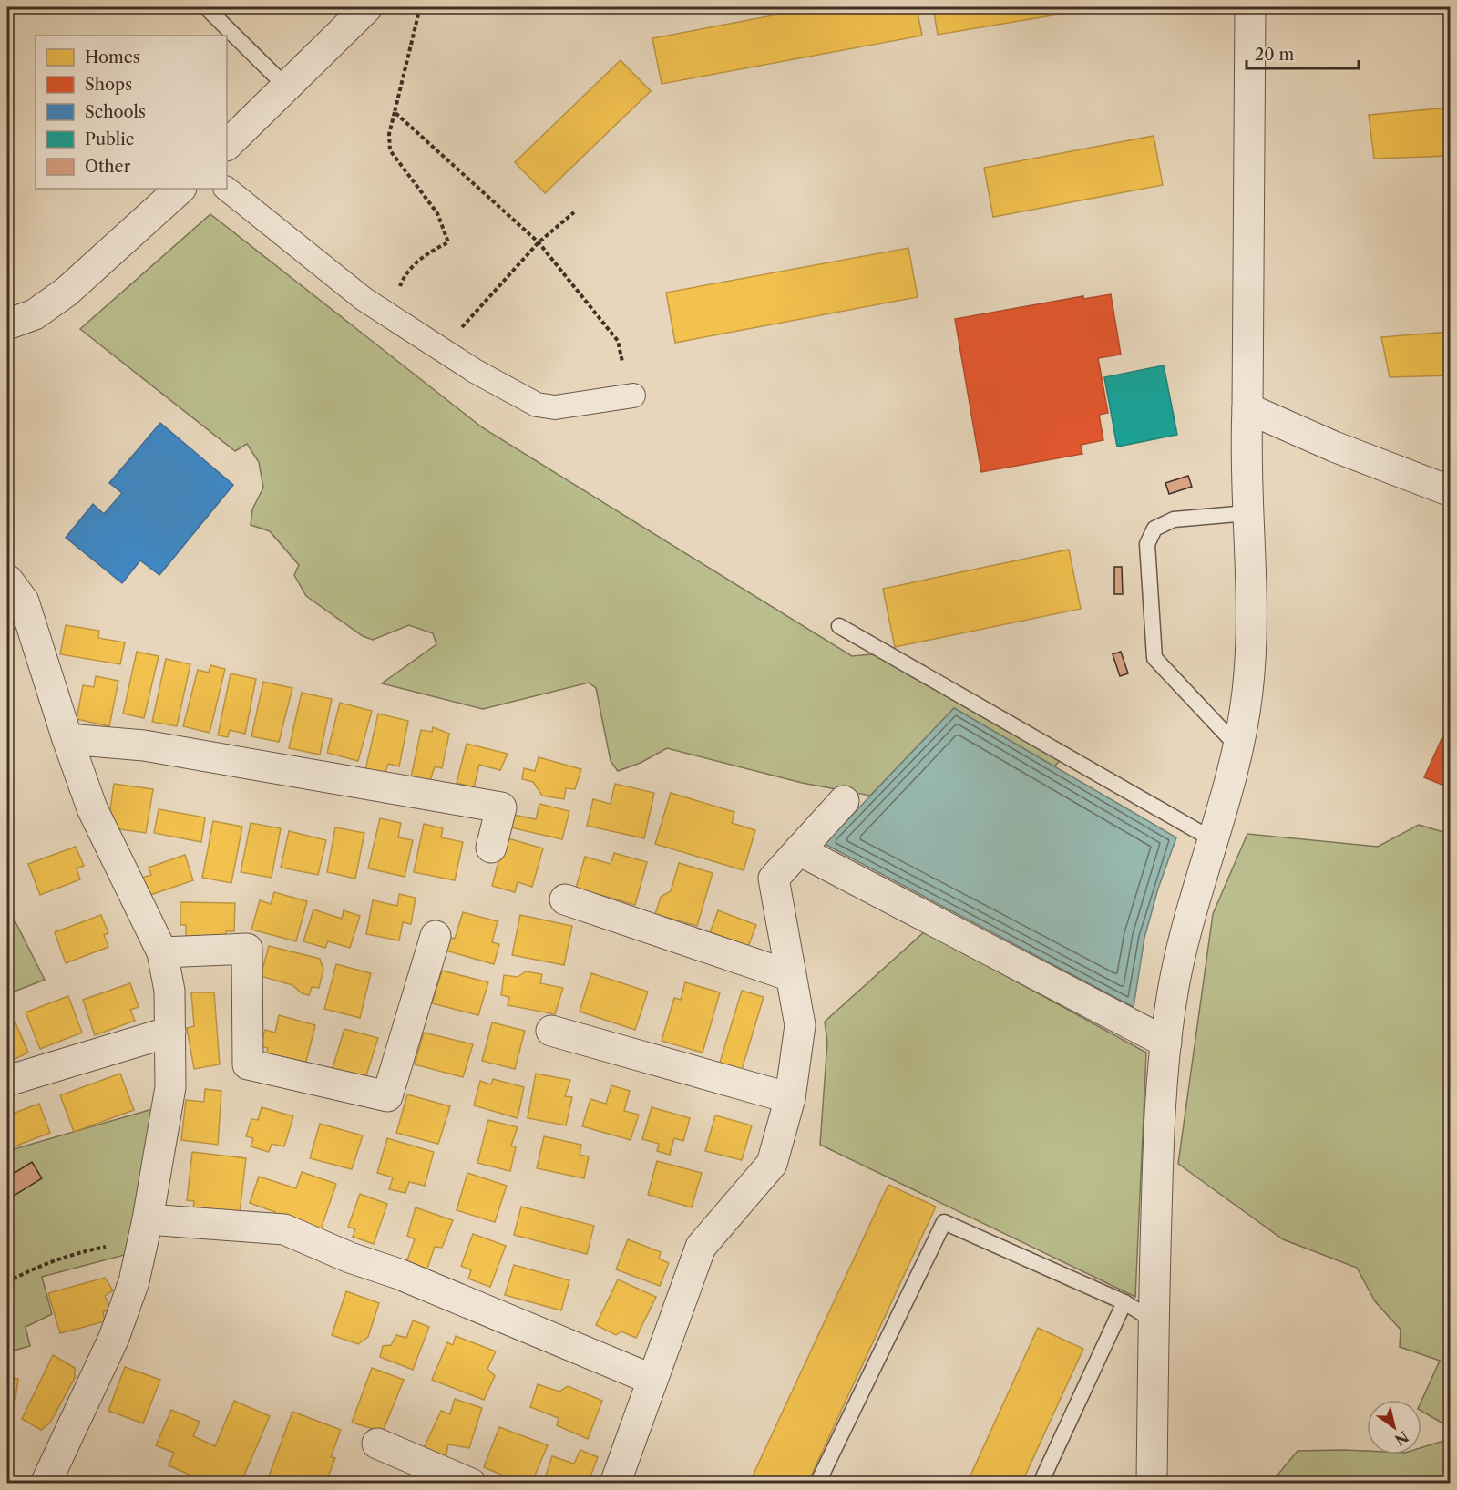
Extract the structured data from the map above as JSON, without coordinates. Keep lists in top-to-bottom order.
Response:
{
  "legend": [
    "Homes",
    "Shops",
    "Schools",
    "Public",
    "Other"
  ],
  "scale_bar": "20 m",
  "north": "bottom right"
}
